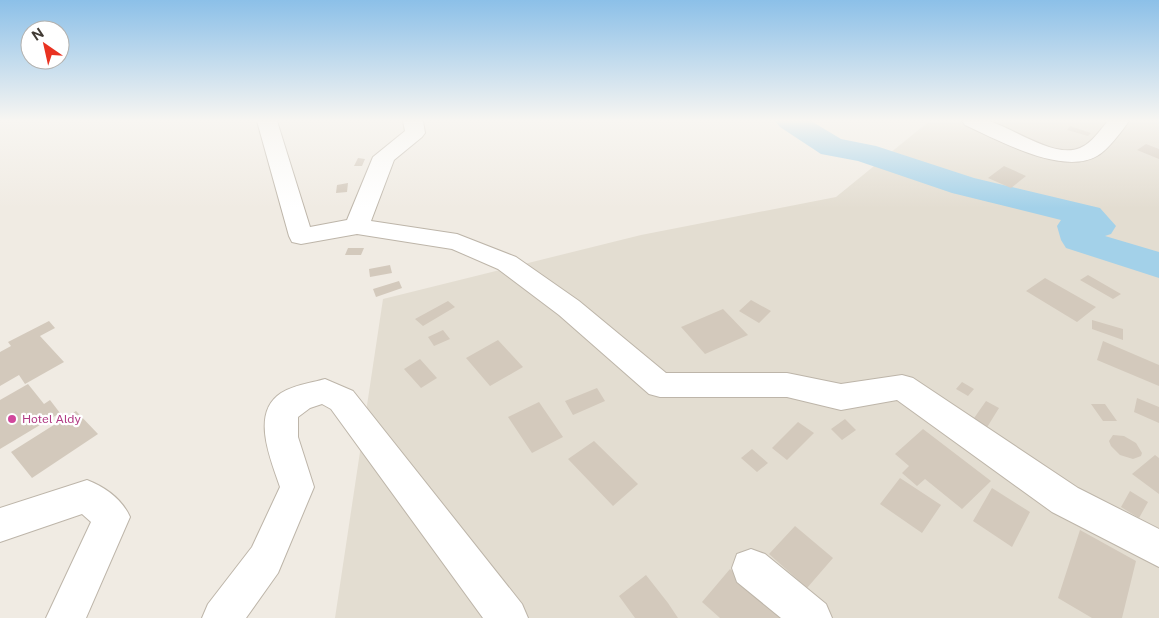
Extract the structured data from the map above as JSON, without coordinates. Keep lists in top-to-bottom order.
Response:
{
  "places": ["Hotel Aldy"],
  "north": "top left"
}
